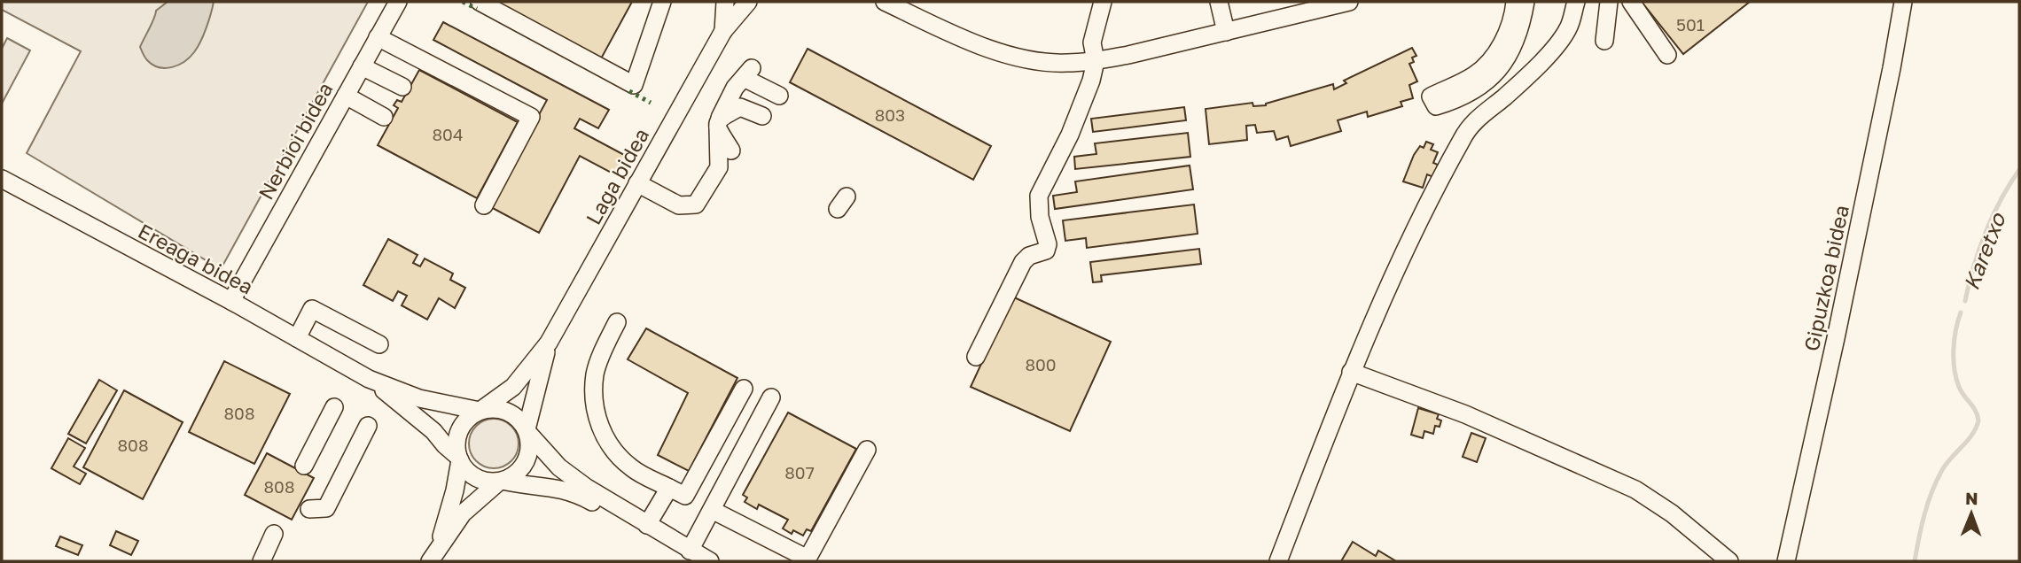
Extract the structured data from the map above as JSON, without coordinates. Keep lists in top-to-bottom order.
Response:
{
  "streets": {
    "street": [
      "Nerbioi bidea",
      "Laga bidea",
      "Ereaga bidea",
      "Gipuzkoa bidea"
    ]
  },
  "crossings": [
    ["Nerbioi bidea", "Ereaga bidea"]
  ],
  "water": ["Karetxo"],
  "house_numbers": [
    "501",
    "803",
    "804",
    "800",
    "808",
    "808",
    "807",
    "808"
  ],
  "north": "top"
}
